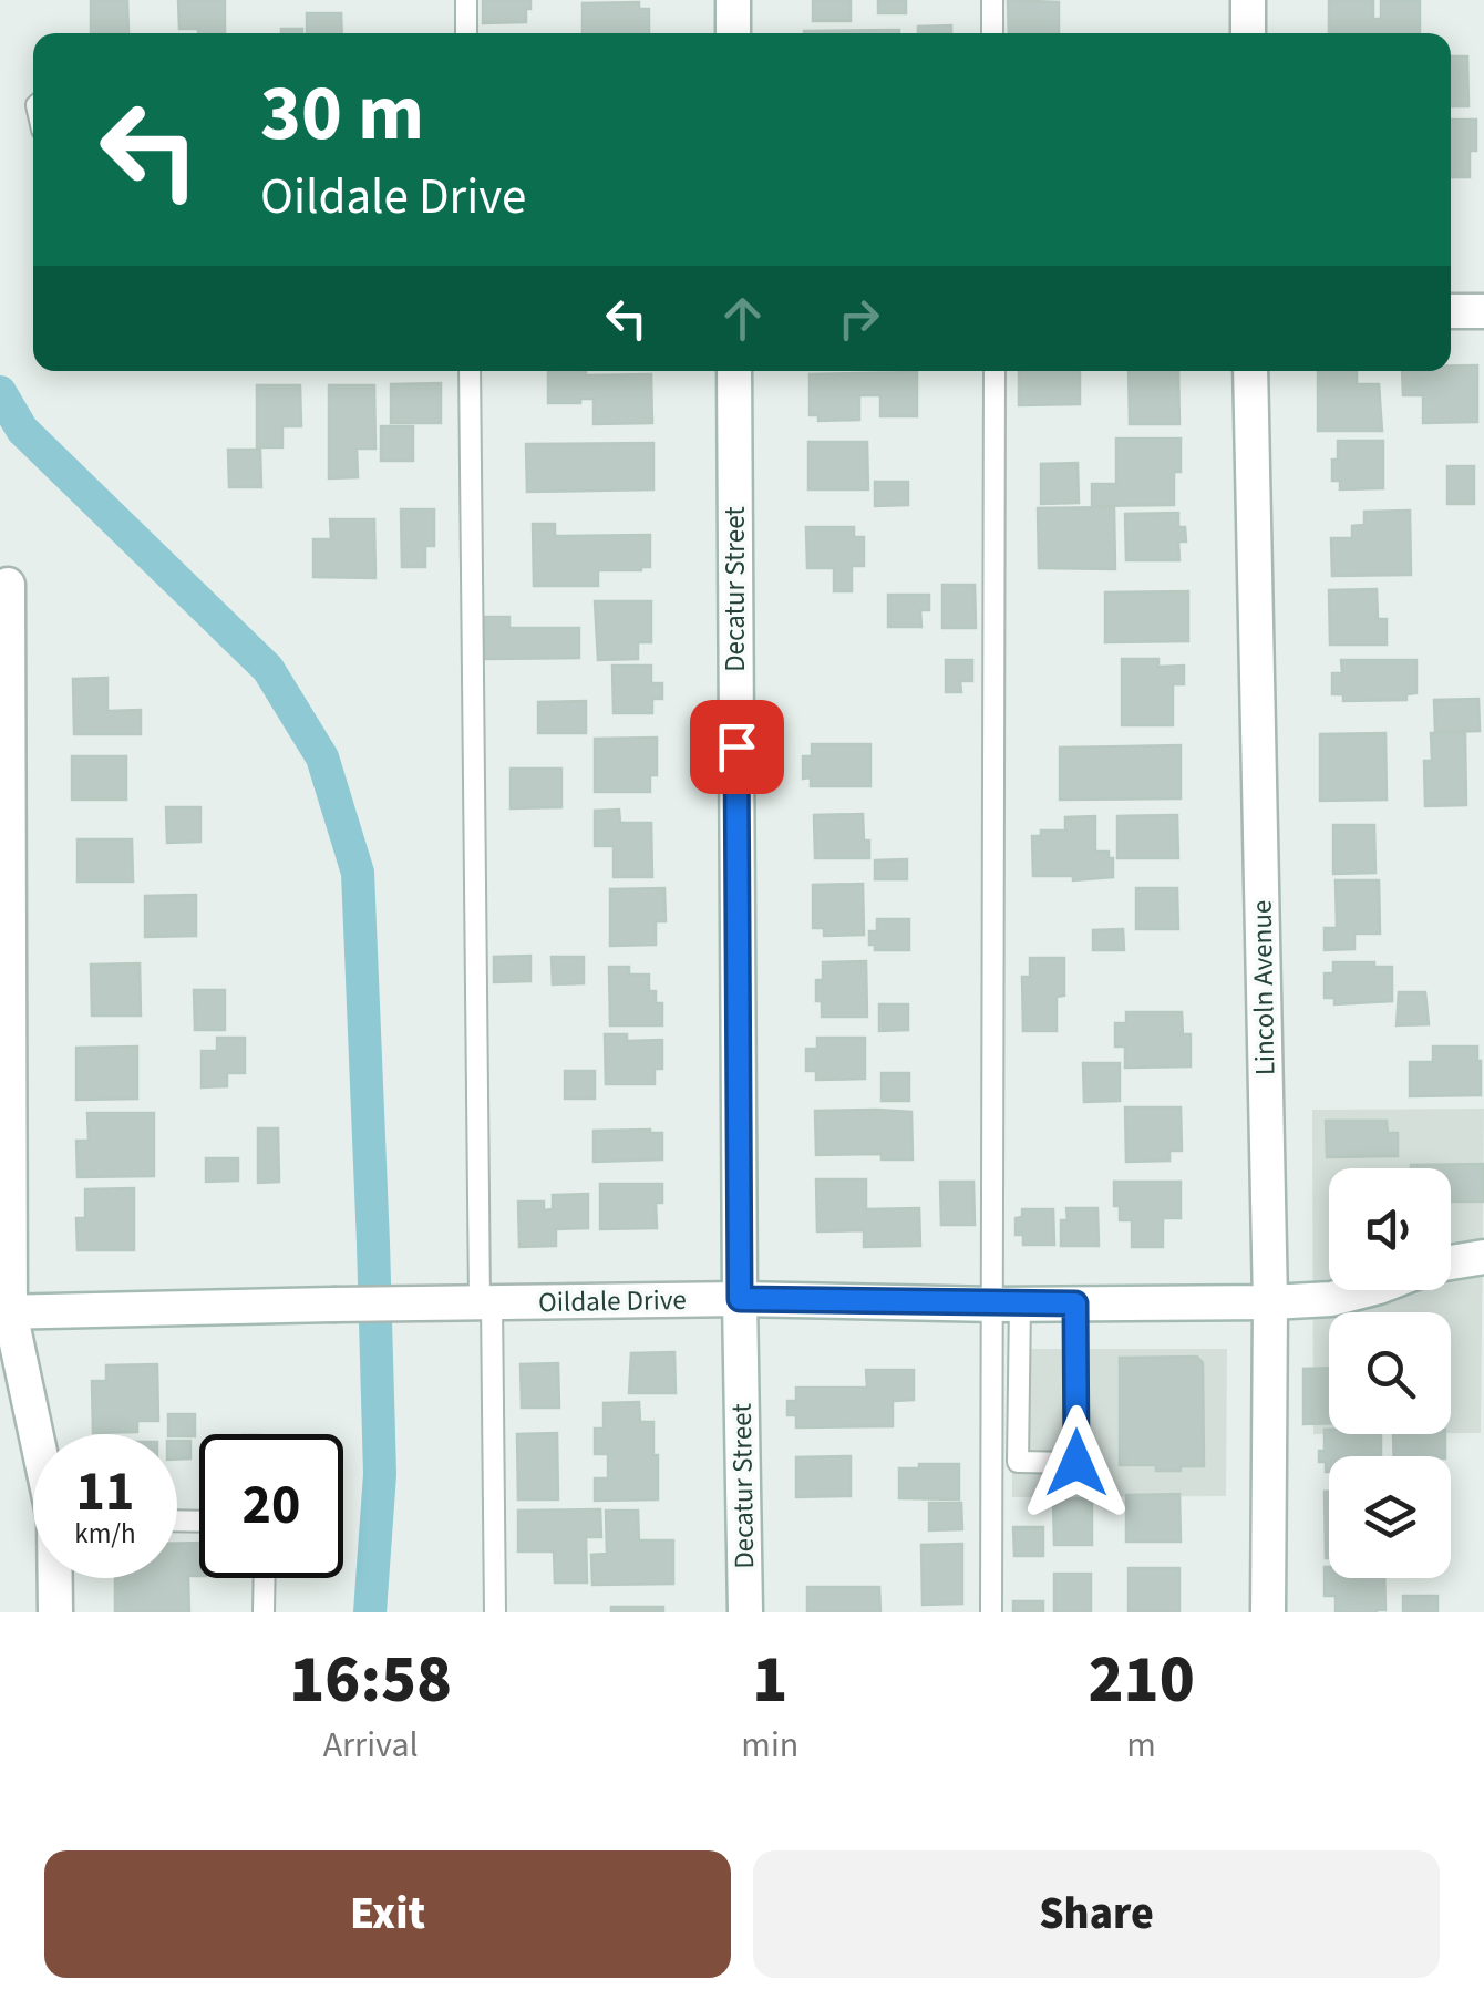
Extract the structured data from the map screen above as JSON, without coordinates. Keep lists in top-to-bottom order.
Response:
{
  "streets": {
    "street": ["Decatur Street", "Lincoln Avenue", "Oildale Drive"]
  },
  "crossings": [
    ["Decatur Street", "Oildale Drive"],
    ["Lincoln Avenue", "Oildale Drive"]
  ],
  "page": {
    "turn": ["30 m", "Oildale Drive"],
    "speed": "11 km/h",
    "limit": "20",
    "eta": [
      "16:58",
      "Arrival",
      "1",
      "min",
      "210",
      "m"
    ],
    "buttons": ["Exit", "Share"]
  }
}
